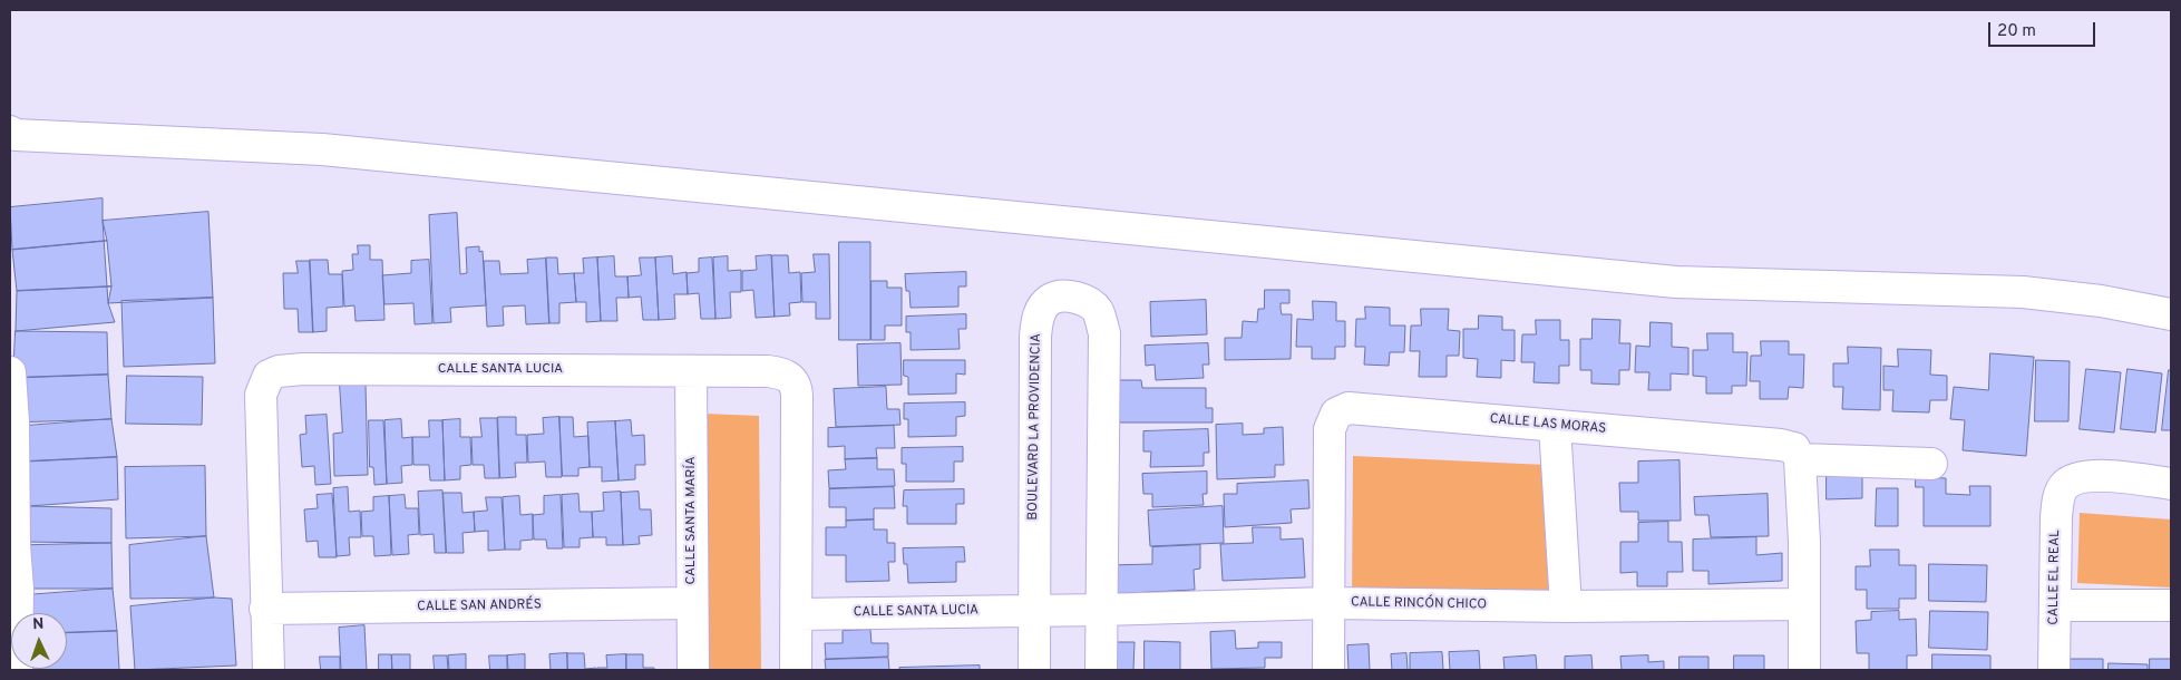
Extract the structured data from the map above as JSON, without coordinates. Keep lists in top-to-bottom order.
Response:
{
  "streets": {
    "street": [
      "CALLE SANTA LUCIA",
      "CALLE LAS MORAS",
      "BOULEVARD LA PROVIDENCIA",
      "CALLE SANTA MARÍA",
      "CALLE EL REAL",
      "CALLE RINCÓN CHICO",
      "CALLE SAN ANDRÉS"
    ]
  },
  "crossings": [
    ["CALLE SANTA LUCIA", "BOULEVARD LA PROVIDENCIA"],
    ["CALLE SANTA LUCIA", "CALLE SANTA MARÍA"],
    ["CALLE SANTA LUCIA", "CALLE RINCÓN CHICO"],
    ["CALLE SANTA LUCIA", "CALLE SAN ANDRÉS"],
    ["CALLE LAS MORAS", "CALLE RINCÓN CHICO"],
    ["BOULEVARD LA PROVIDENCIA", "CALLE RINCÓN CHICO"],
    ["CALLE SANTA MARÍA", "CALLE SAN ANDRÉS"]
  ],
  "scale_bar": "20 m",
  "north": "top"
}
